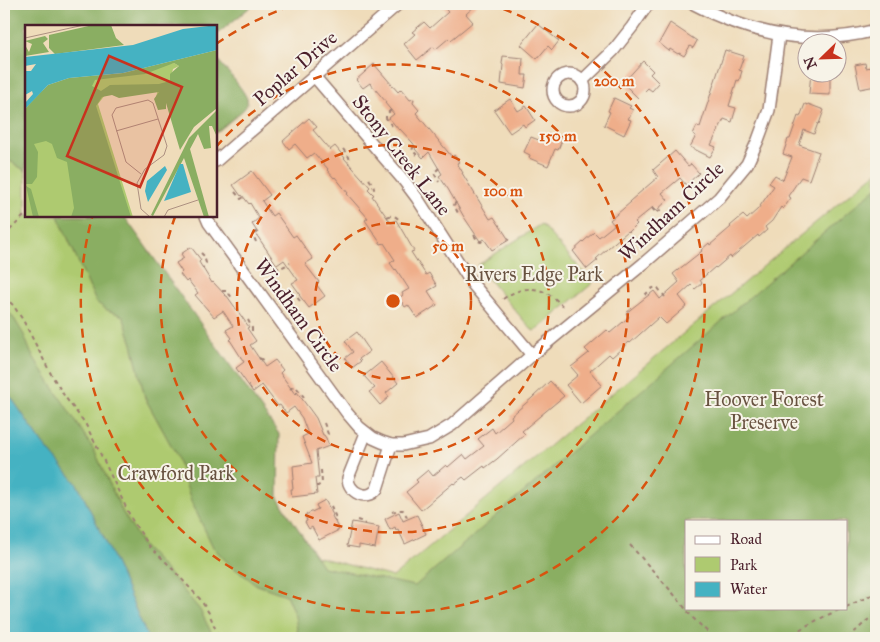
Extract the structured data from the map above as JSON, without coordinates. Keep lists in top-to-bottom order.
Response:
{
  "streets": {
    "street": ["Poplar Drive", "Stony Creek Lane", "Windham Circle"]
  },
  "crossings": [
    ["Poplar Drive", "Stony Creek Lane"],
    ["Stony Creek Lane", "Windham Circle"]
  ],
  "parks": ["Rivers Edge Park", "Hoover Forest Preserve", "Crawford Park"],
  "legend": ["Road", "Park", "Water"],
  "north": "bottom left",
  "rings": [
    "200 m",
    "150 m",
    "100 m",
    "50 m"
  ]
}
